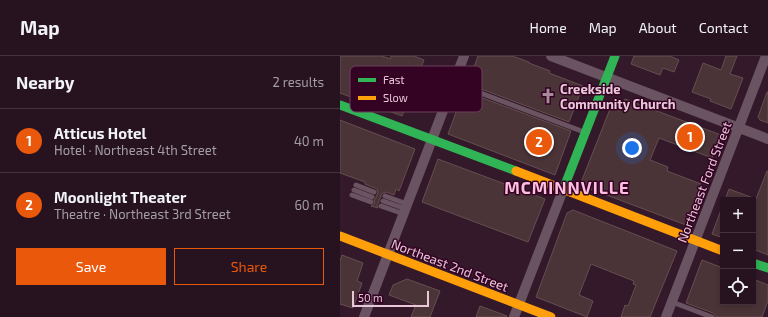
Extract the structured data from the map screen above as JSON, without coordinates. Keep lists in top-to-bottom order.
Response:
{
  "streets": {
    "street": ["Northeast Ford Street", "Northeast 2nd Street"]
  },
  "districts": ["MCMINNVILLE"],
  "places": {
    "church": ["Creekside Community Church"]
  },
  "legend": ["Fast", "Slow"],
  "scale_bar": "50 m",
  "page": {
    "header": "Map",
    "nav": [
      "Home",
      "Map",
      "About",
      "Contact"
    ],
    "heading": ["Nearby", "2 results"],
    "list": [
      {
        "mark": "1",
        "name": "Atticus Hotel",
        "note": "Hotel · Northeast 4th Street",
        "value": "40 m"
      },
      {
        "mark": "2",
        "name": "Moonlight Theater",
        "note": "Theatre · Northeast 3rd Street",
        "value": "60 m"
      }
    ],
    "pins": ["1", "2"],
    "map_buttons": ["+", "−"],
    "buttons": ["Save", "Share"],
    "scale": "50 m"
  }
}
